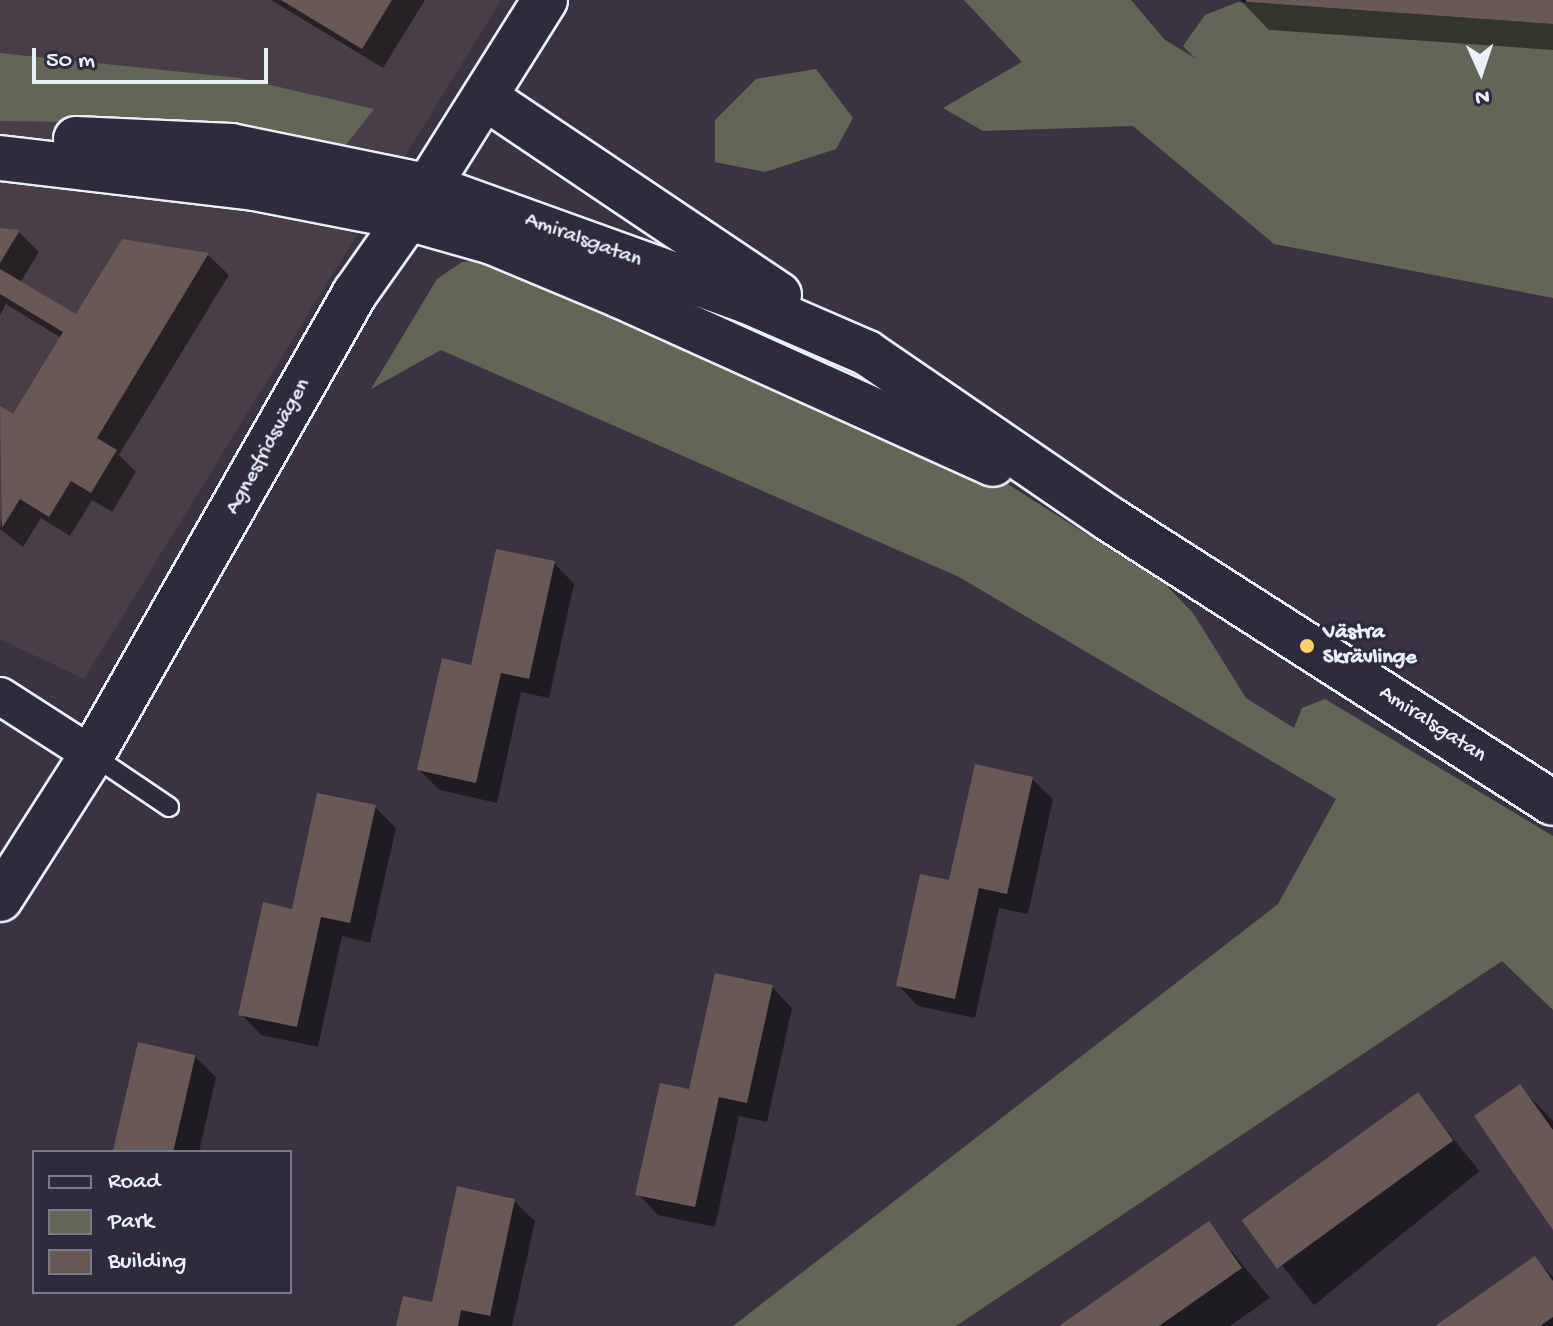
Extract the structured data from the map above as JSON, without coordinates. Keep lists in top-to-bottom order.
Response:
{
  "streets": {
    "main road": ["Amiralsgatan", "Agnesfridsvägen"]
  },
  "crossings": [
    ["Amiralsgatan", "Agnesfridsvägen"]
  ],
  "places": ["Västra Skrävlinge"],
  "legend": ["Road", "Park", "Building"],
  "scale_bar": "50 m",
  "north": "bottom"
}
